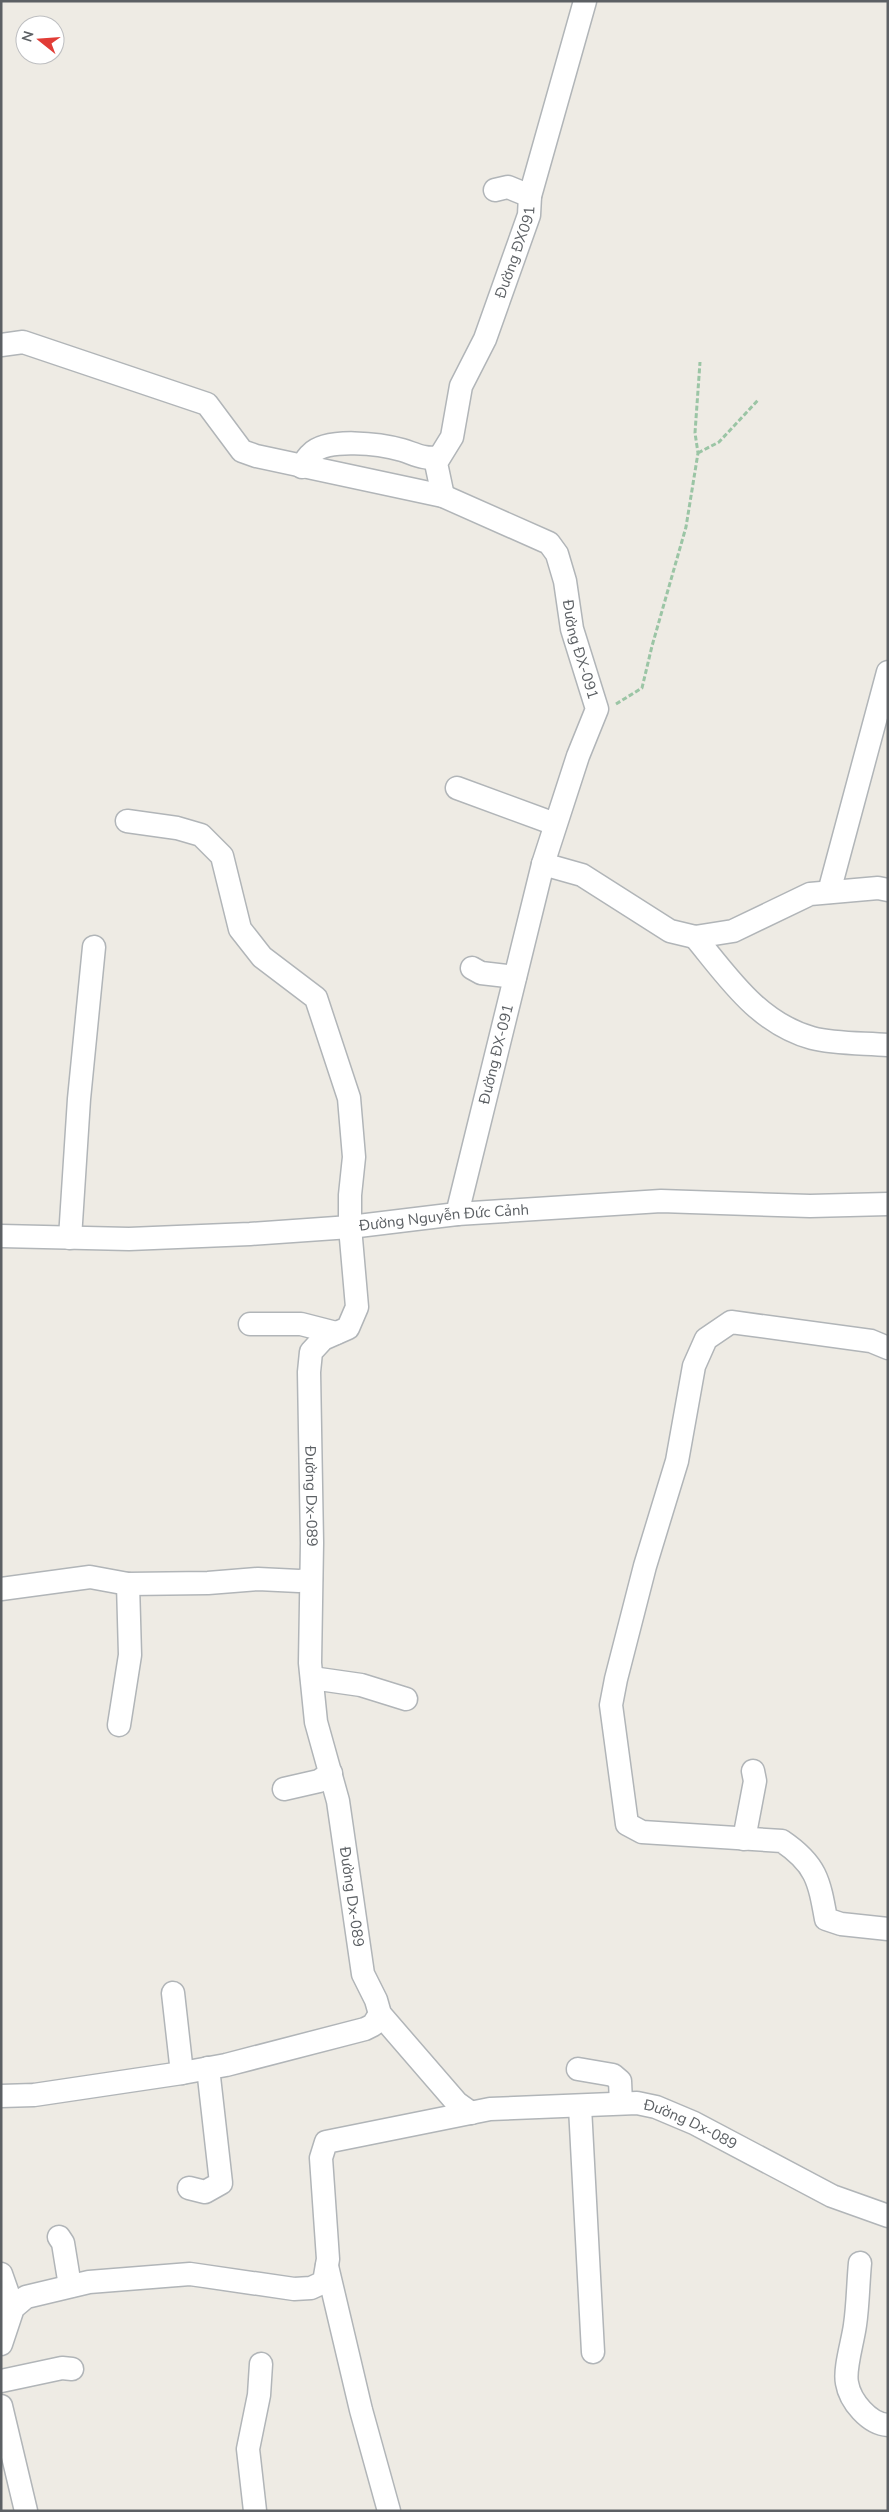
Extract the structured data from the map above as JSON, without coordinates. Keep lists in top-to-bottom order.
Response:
{
  "streets": {
    "street": [
      "Đường ĐX091",
      "Đường ĐX-091",
      "Đường Nguyễn Đức Cảnh",
      "Đường Dx-089"
    ]
  },
  "crossings": [
    ["Đường ĐX-091", "Đường Nguyễn Đức Cảnh"],
    ["Đường Nguyễn Đức Cảnh", "Đường Dx-089"]
  ],
  "north": "left"
}
